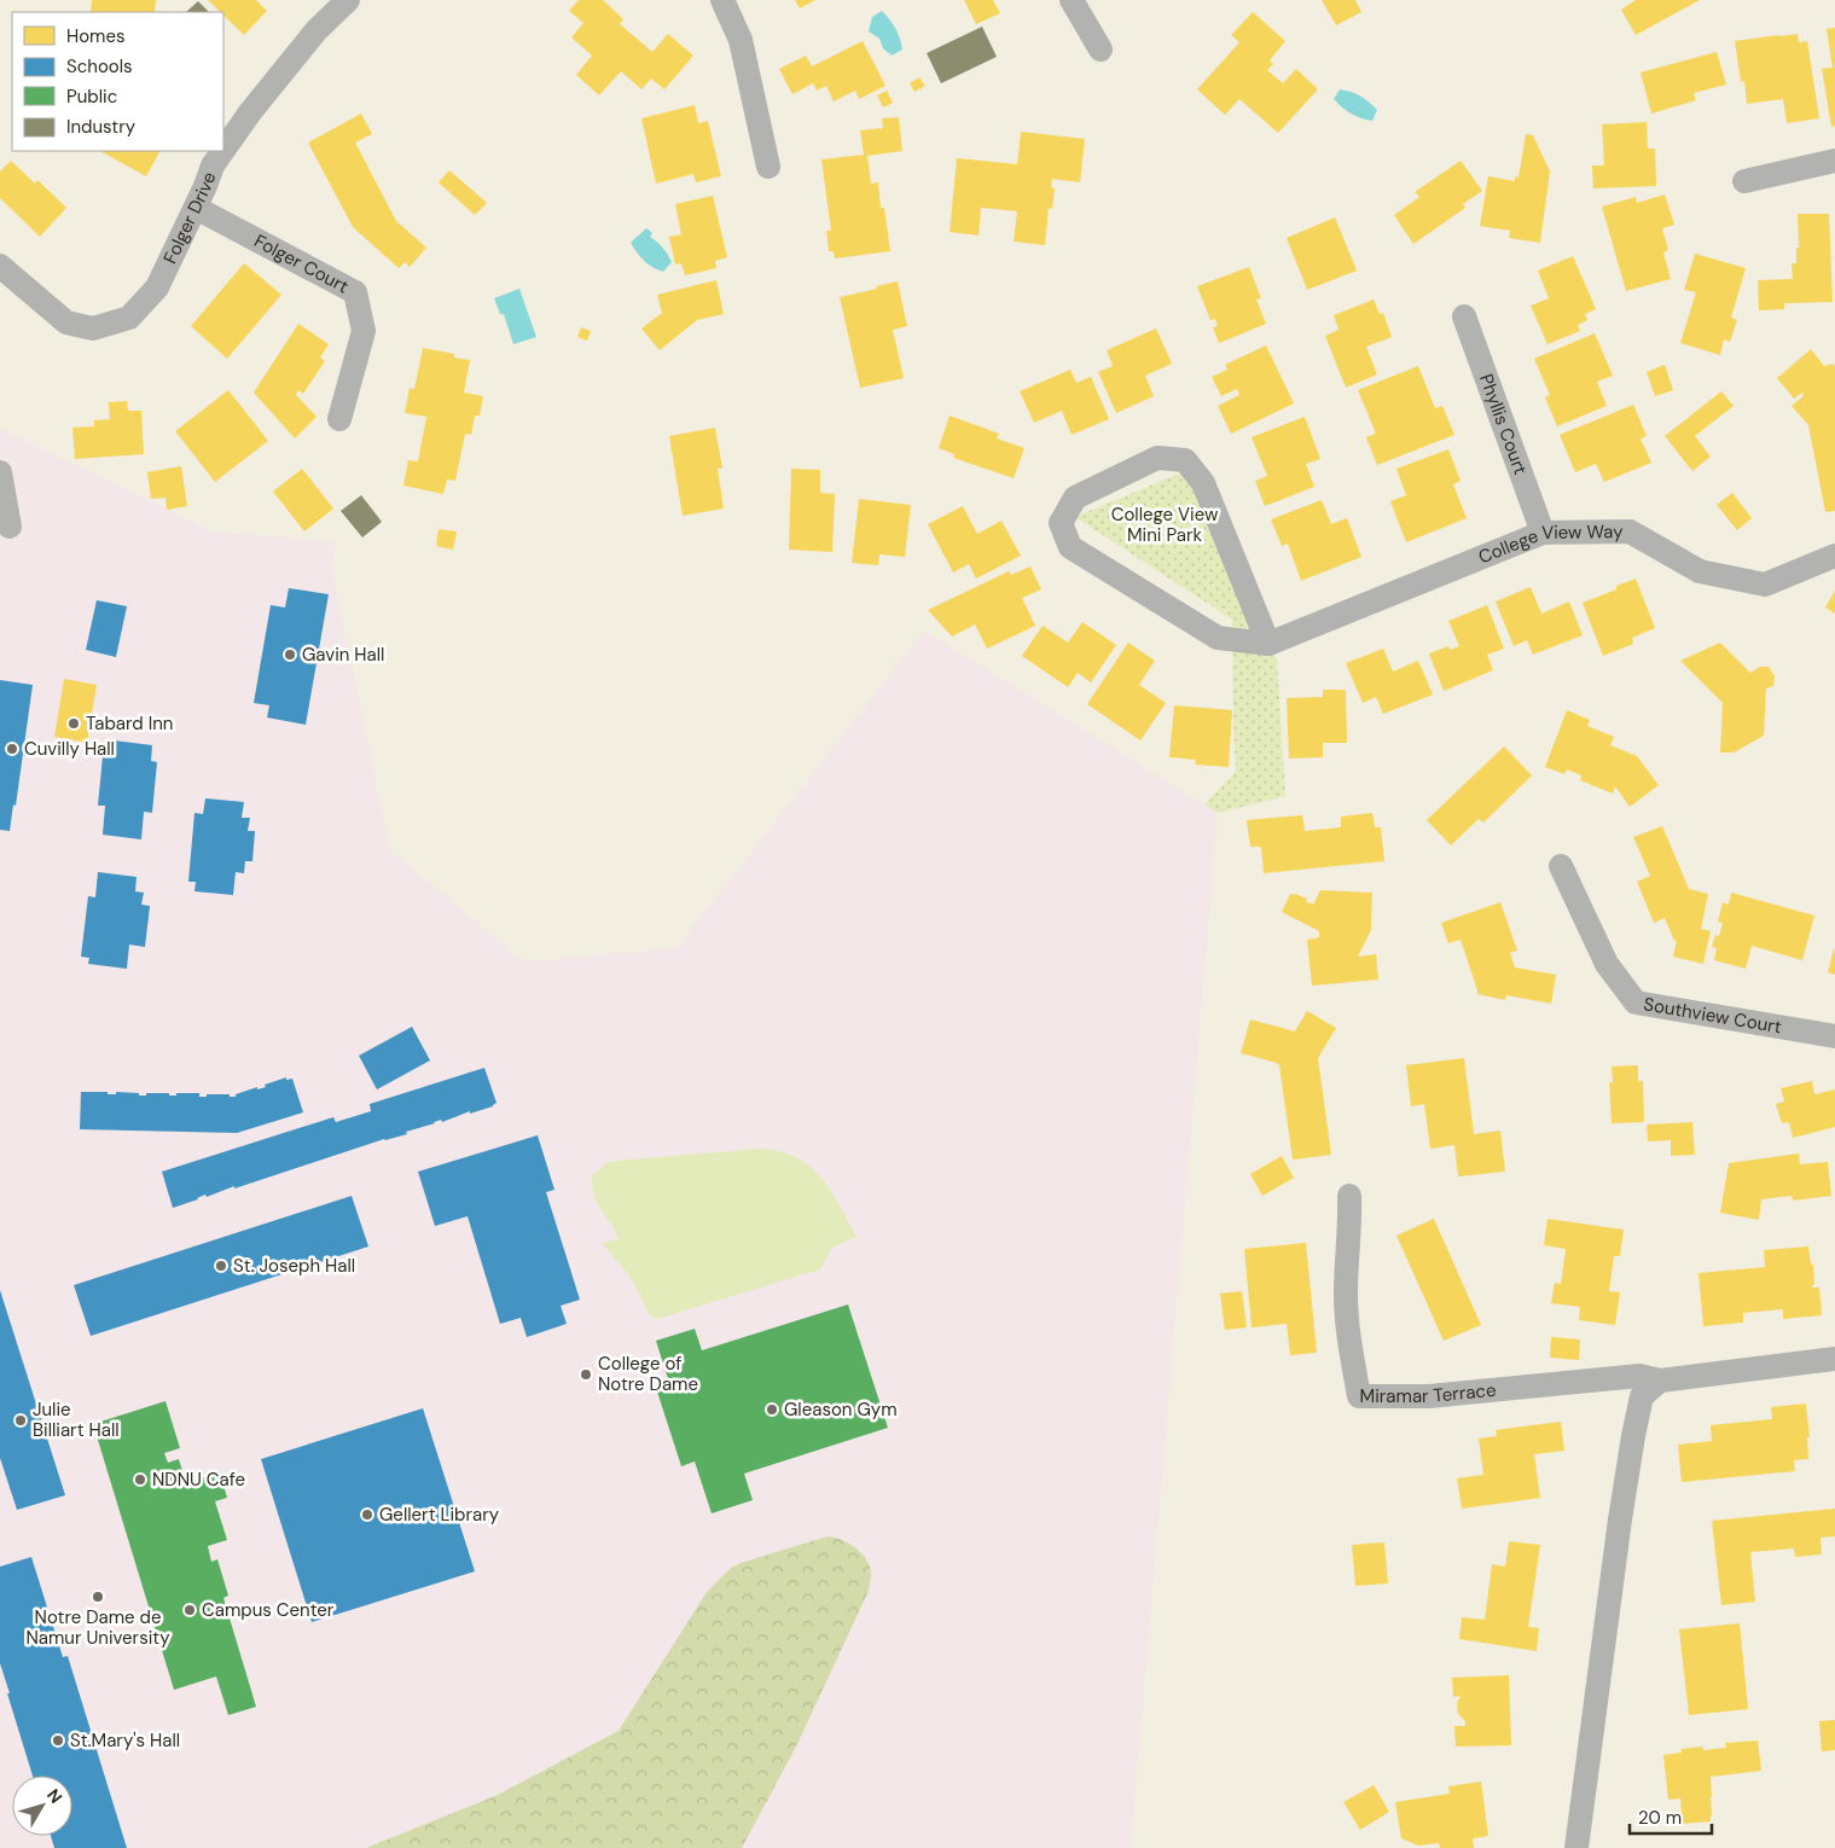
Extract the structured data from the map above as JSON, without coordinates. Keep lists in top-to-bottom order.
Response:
{
  "streets": {
    "street": [
      "Folger Drive",
      "Folger Court",
      "Phyllis Court",
      "College View Way",
      "Southview Court",
      "Miramar Terrace"
    ]
  },
  "crossings": [
    ["Folger Drive", "Folger Court"],
    ["Phyllis Court", "College View Way"]
  ],
  "parks": ["College View Mini Park"],
  "places": [
    "Gavin Hall",
    "Tabard Inn",
    "Cuvilly Hall",
    "St. Joseph Hall",
    "College of Notre Dame",
    "Gleason Gym",
    "Julie Billiart Hall",
    "NDNU Cafe",
    "Gellert Library",
    "Notre Dame de Namur University",
    "Campus Center",
    "St.Mary's Hall"
  ],
  "legend": [
    "Homes",
    "Schools",
    "Public",
    "Industry"
  ],
  "scale_bar": "20 m",
  "north": "top right"
}
